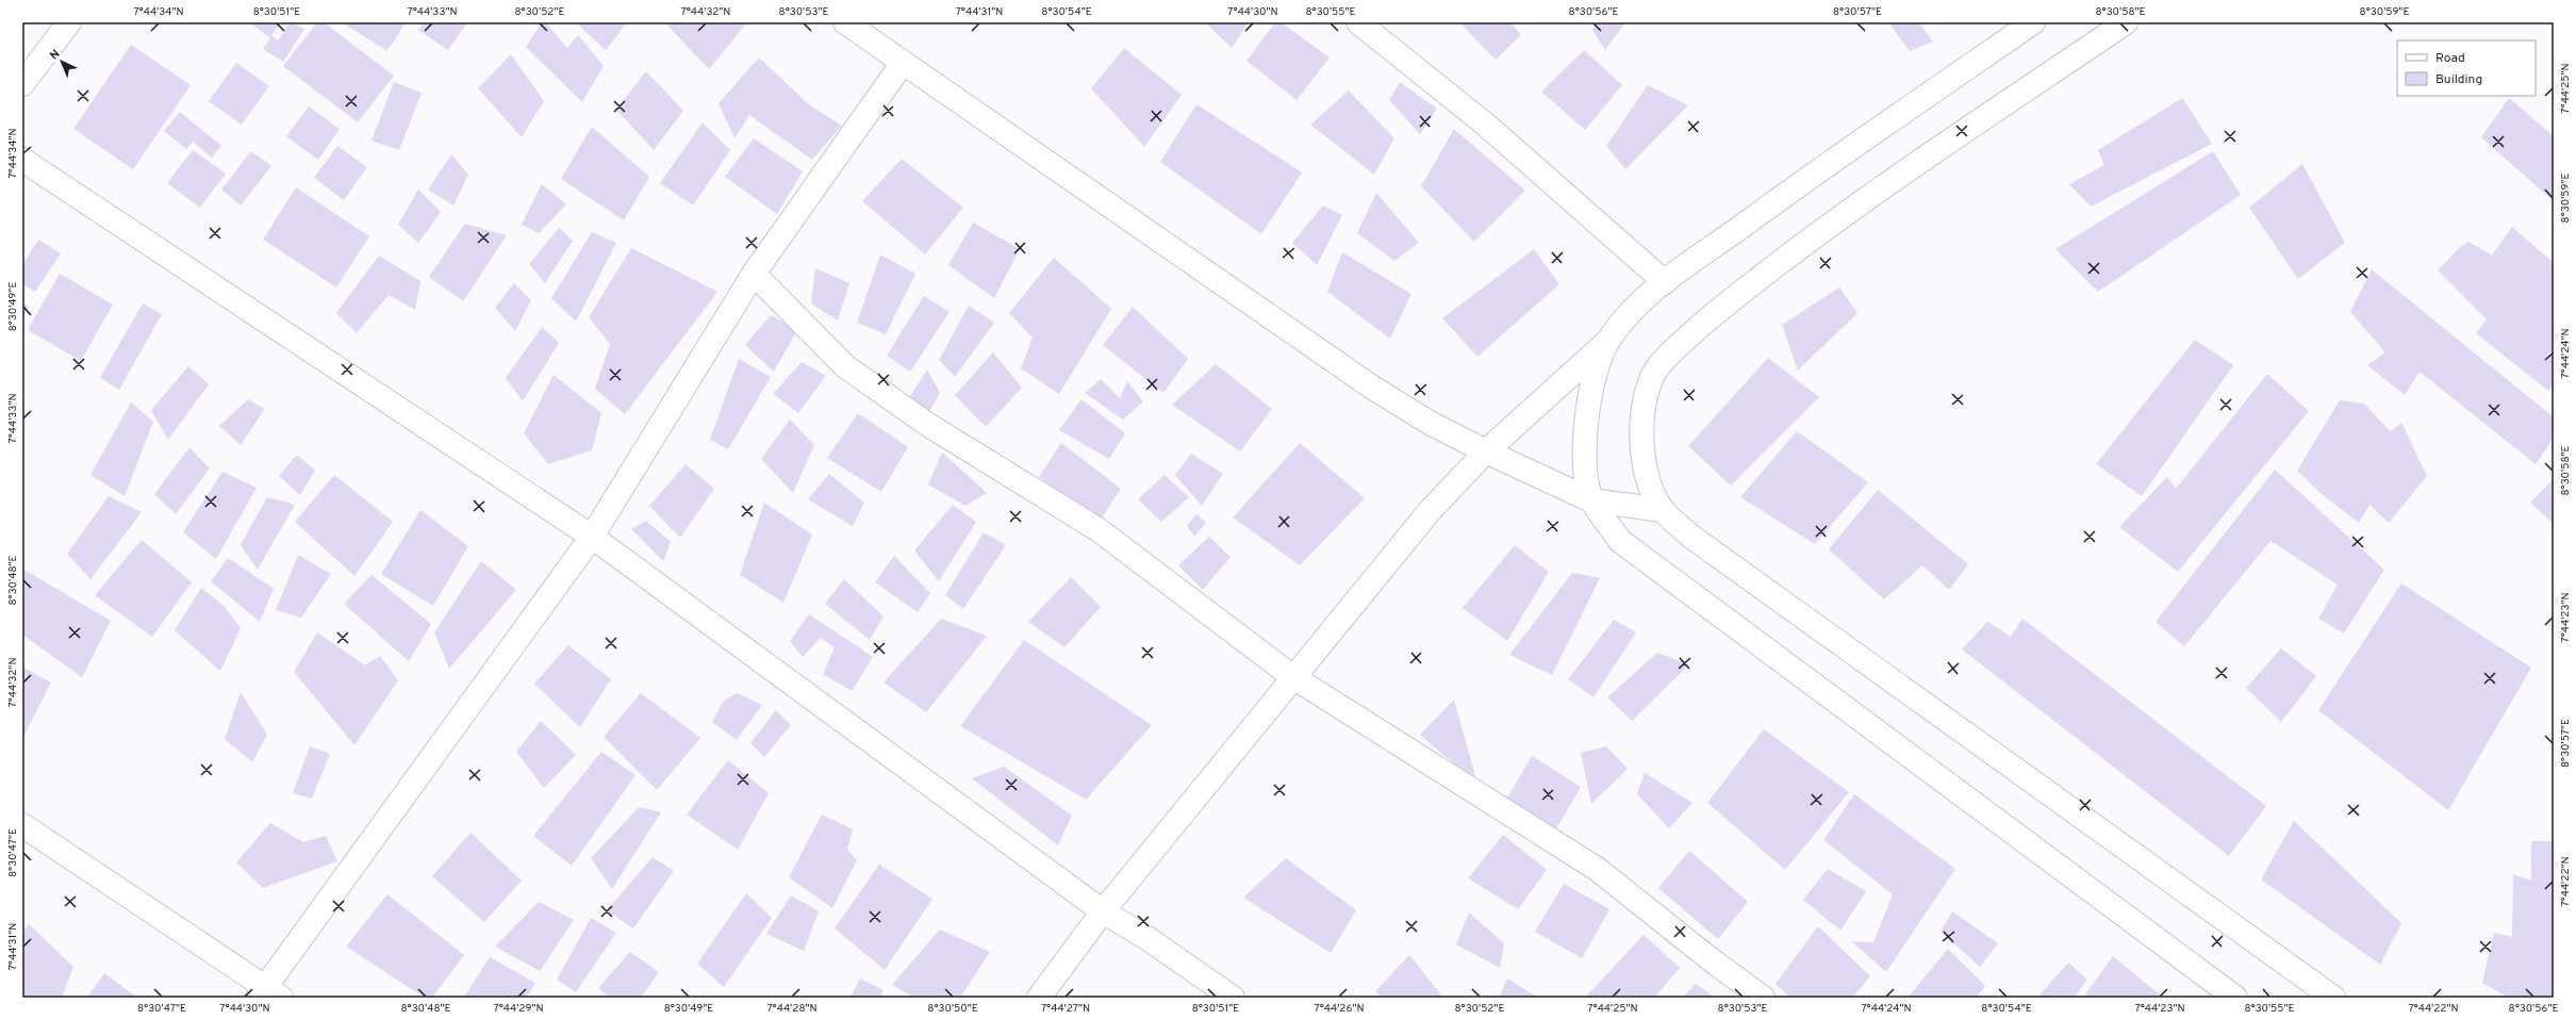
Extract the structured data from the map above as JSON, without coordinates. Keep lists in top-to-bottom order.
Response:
{
  "legend": ["Road", "Building"],
  "north": "top left",
  "coordinates": [
    "7°44'34\"N",
    "8°30'51\"E",
    "7°44'33\"N",
    "8°30'52\"E",
    "7°44'32\"N",
    "8°30'53\"E",
    "7°44'31\"N",
    "8°30'54\"E",
    "7°44'30\"N",
    "8°30'55\"E",
    "8°30'56\"E",
    "8°30'57\"E",
    "8°30'58\"E",
    "8°30'59\"E",
    "7°44'25\"N",
    "8°30'49\"E",
    "7°44'24\"N",
    "8°30'48\"E",
    "7°44'23\"N",
    "8°30'47\"E",
    "7°44'22\"N",
    "7°44'29\"N",
    "7°44'28\"N",
    "8°30'50\"E",
    "7°44'27\"N",
    "7°44'26\"N"
  ]
}
